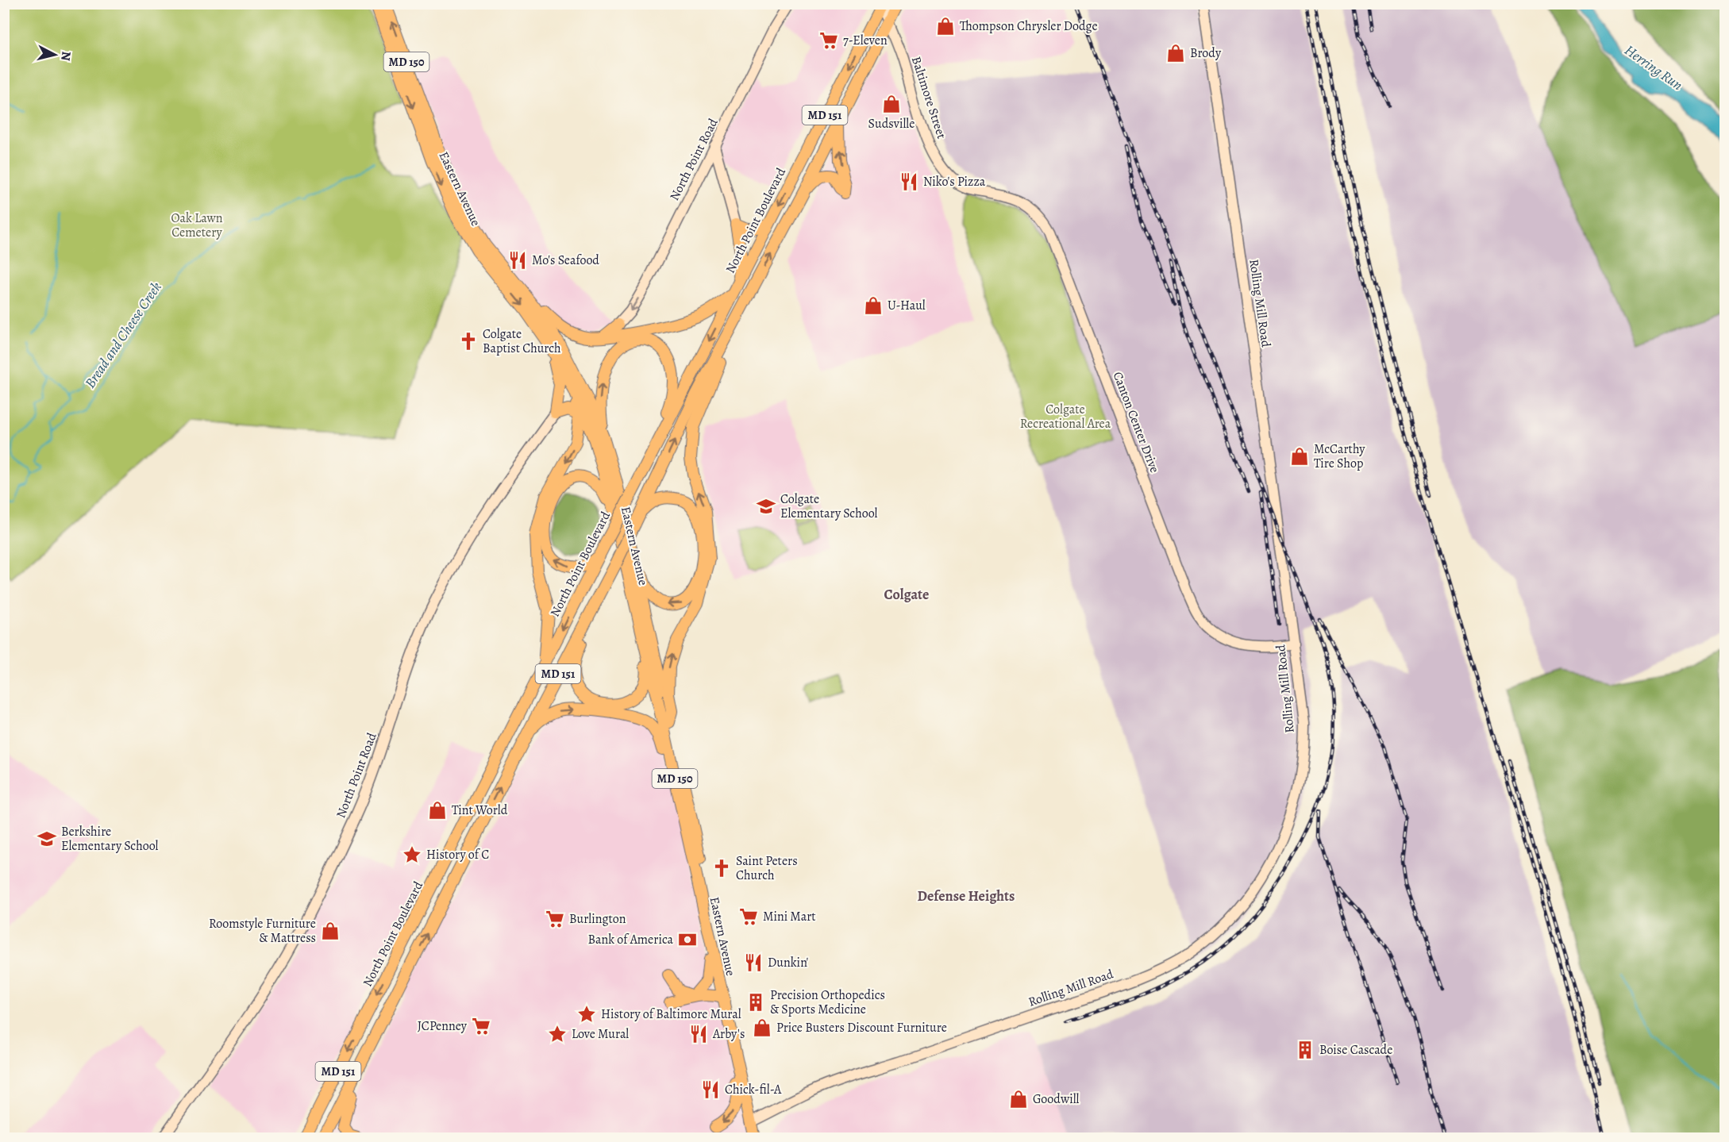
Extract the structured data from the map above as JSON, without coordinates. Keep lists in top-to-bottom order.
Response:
{
  "streets": {
    "main road": [
      "MD 150",
      "MD 151",
      "Eastern Avenue",
      "North Point Boulevard"
    ],
    "street": [
      "Baltimore Street",
      "North Point Road",
      "Rolling Mill Road",
      "Canton Center Drive"
    ]
  },
  "crossings": [
    ["Baltimore Street", "MD 151"],
    ["Baltimore Street", "North Point Boulevard"],
    ["Baltimore Street", "Canton Center Drive"],
    ["Eastern Avenue", "Rolling Mill Road"],
    ["Rolling Mill Road", "Canton Center Drive"]
  ],
  "districts": ["Colgate", "Defense Heights"],
  "water": ["Herring Run", "Bread and Cheese Creek"],
  "parks": ["Oak Lawn Cemetery", "Colgate Recreational Area"],
  "places": {
    "shop": [
      "Thompson Chrysler Dodge",
      "Brody",
      "Sudsville",
      "U-Haul",
      "McCarthy Tire Shop",
      "Tint World",
      "Roomstyle Furniture & Mattress",
      "Price Busters Discount Furniture",
      "Goodwill"
    ],
    "supermarket": [
      "7-Eleven",
      "Mini Mart",
      "Burlington",
      "JCPenney"
    ],
    "restaurant": [
      "Niko's Pizza",
      "Mo's Seafood",
      "Dunkin'",
      "Arby's",
      "Chick-fil-A"
    ],
    "church": ["Colgate Baptist Church", "Saint Peters Church"],
    "school or university": ["Colgate Elementary School", "Berkshire Elementary School"],
    "place": ["History of C", "History of Baltimore Mural", "Love Mural"],
    "bank": ["Bank of America"],
    "building": ["Precision Orthopedics & Sports Medicine", "Boise Cascade"]
  },
  "north": "right"
}
